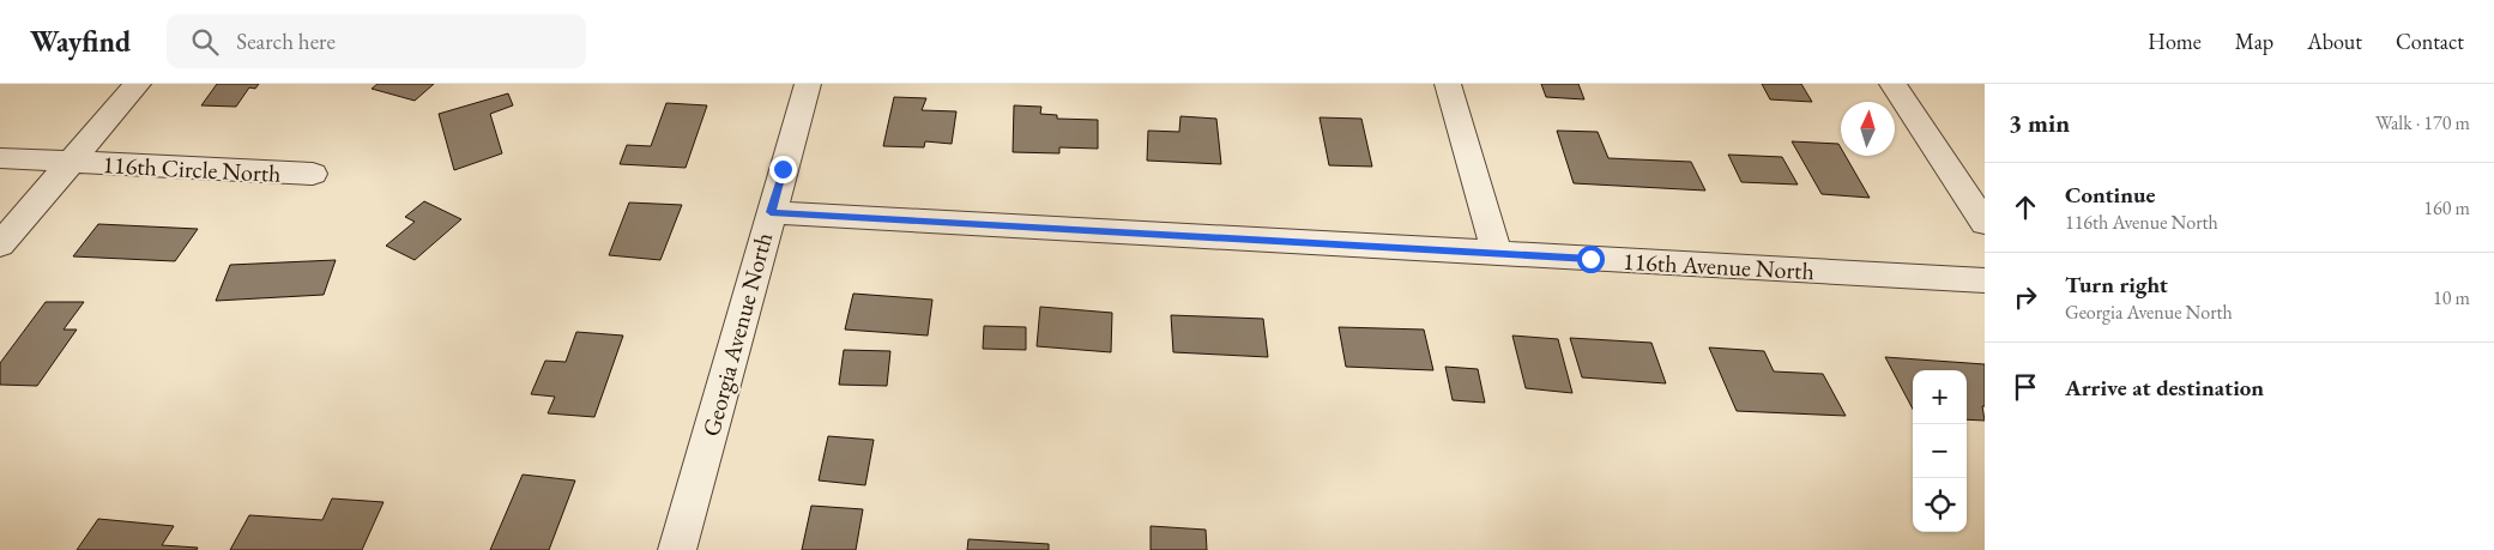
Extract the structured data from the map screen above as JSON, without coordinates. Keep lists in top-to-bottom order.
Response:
{
  "streets": {
    "street": ["116th Circle North", "116th Avenue North", "Georgia Avenue North"]
  },
  "crossings": [
    ["116th Avenue North", "Georgia Avenue North"]
  ],
  "north": "top",
  "page": {
    "header": "Wayfind",
    "search": "Search here",
    "nav": [
      "Home",
      "Map",
      "About",
      "Contact"
    ],
    "heading": ["3 min", "Walk · 170 m"],
    "list": [
      ["Continue", "116th Avenue North", "160 m"],
      ["Turn right", "Georgia Avenue North", "10 m"],
      "Arrive at destination"
    ],
    "map_buttons": ["+", "−"]
  }
}
